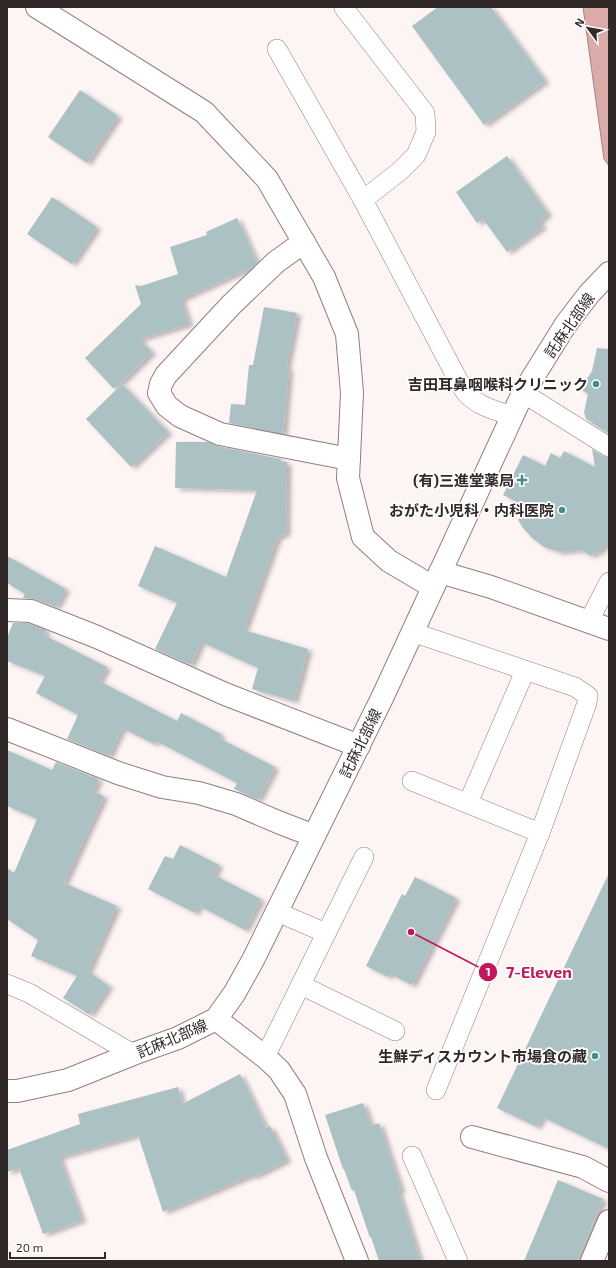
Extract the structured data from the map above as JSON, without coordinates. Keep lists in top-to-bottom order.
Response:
{
  "streets": {
    "street": ["託麻北部線"]
  },
  "places": {
    "other": [
      "吉田耳鼻咽喉科クリニック",
      "おがた小児科・内科医院",
      "7-Eleven",
      "生鮮ディスカウント市場食の藏"
    ],
    "health": ["(有)三進堂薬局"]
  },
  "scale_bar": "20 m",
  "north": "top left"
}
